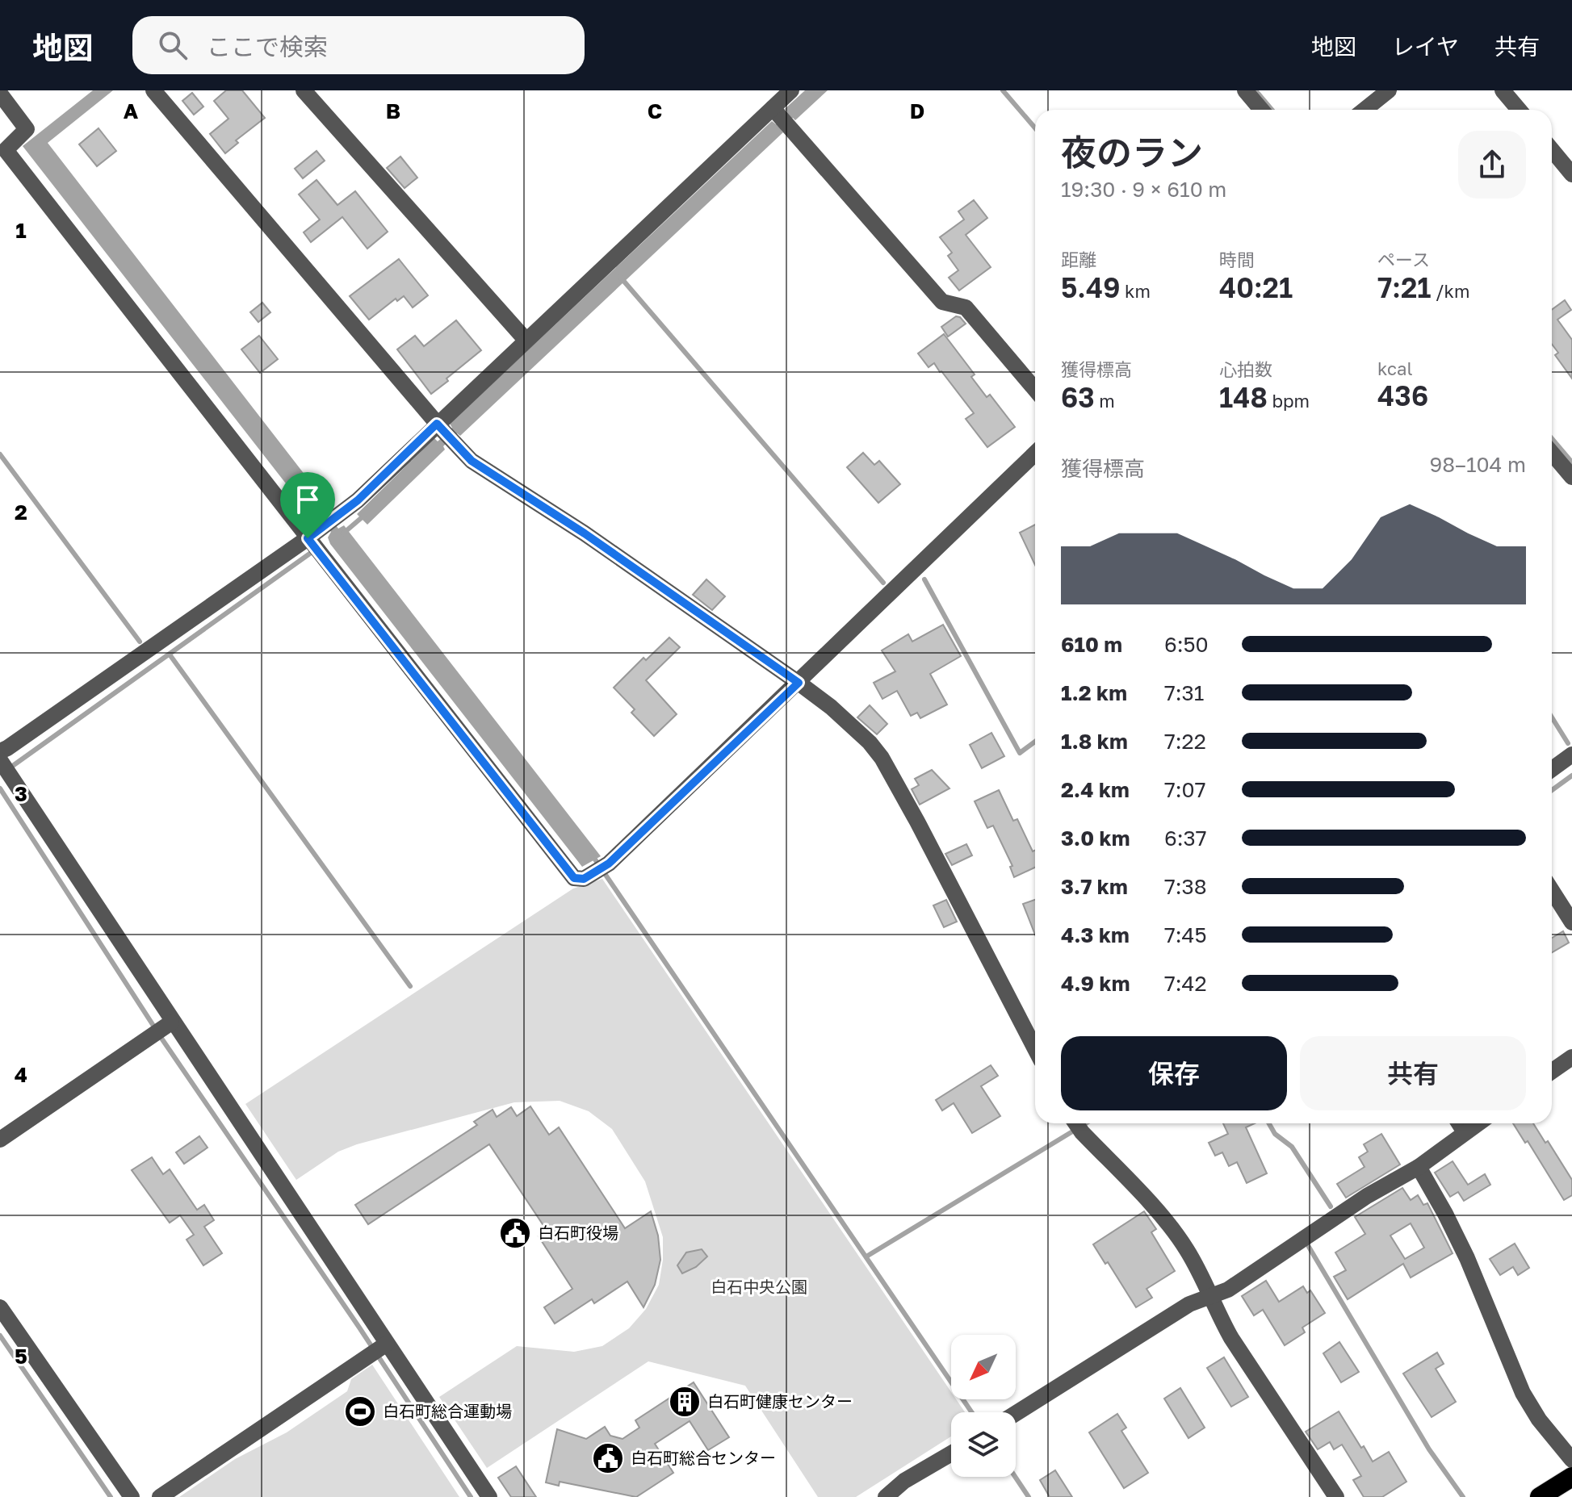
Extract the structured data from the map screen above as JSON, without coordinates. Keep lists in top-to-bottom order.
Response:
{
  "parks": ["白石中央公園"],
  "places": {
    "public building": ["白石町役場", "白石町総合センター"],
    "building": ["白石町健康センター"],
    "sports": ["白石町総合運動場"]
  },
  "north": "bottom left",
  "page": {
    "header": "地図",
    "search": "ここで検索",
    "nav": ["地図", "レイヤ", "共有"],
    "heading": ["夜のラン", "19:30 · 9 × 610 m"],
    "stats": [
      ["距離", "5.49 km"],
      ["時間", "40:21"],
      ["ペース", "7:21 /km"],
      ["獲得標高", "63 m"],
      ["心拍数", "148 bpm"],
      ["kcal", "436"]
    ],
    "chart": ["獲得標高", "98–104 m"],
    "list": [
      {
        "name": "610 m",
        "note": "6:50"
      },
      {
        "name": "1.2 km",
        "note": "7:31"
      },
      {
        "name": "1.8 km",
        "note": "7:22"
      },
      {
        "name": "2.4 km",
        "note": "7:07"
      },
      {
        "name": "3.0 km",
        "note": "6:37"
      },
      {
        "name": "3.7 km",
        "note": "7:38"
      },
      {
        "name": "4.3 km",
        "note": "7:45"
      },
      {
        "name": "4.9 km",
        "note": "7:42"
      }
    ],
    "buttons": ["保存", "共有"]
  },
  "grid": {
    "columns": [
      "A",
      "B",
      "C",
      "D"
    ],
    "rows": [
      "1",
      "2",
      "3",
      "4",
      "5"
    ]
  }
}
